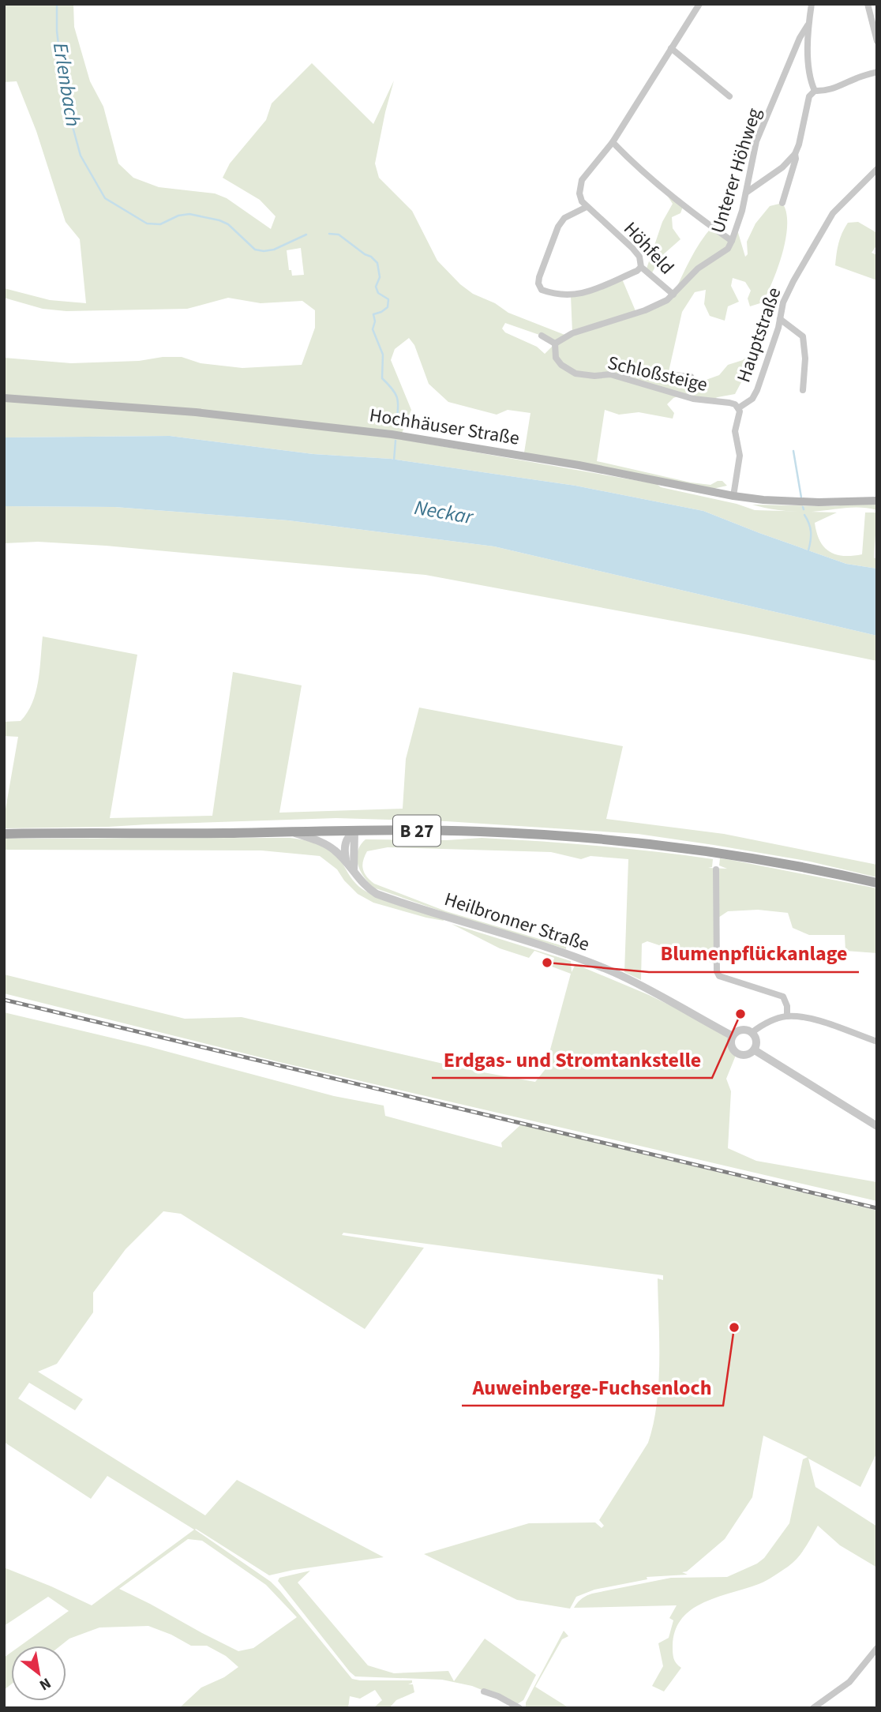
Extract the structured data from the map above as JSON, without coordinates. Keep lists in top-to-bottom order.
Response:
{
  "streets": {
    "main road": ["Hochhäuser Straße", "B 27"],
    "street": [
      "Unterer Höhweg",
      "Höhfeld",
      "Hauptstraße",
      "Schloßsteige",
      "Heilbronner Straße"
    ]
  },
  "crossings": [
    ["Unterer Höhweg", "Höhfeld"],
    ["Unterer Höhweg", "Schloßsteige"],
    ["Hauptstraße", "Schloßsteige"],
    ["Hauptstraße", "Hochhäuser Straße"],
    ["B 27", "Heilbronner Straße"]
  ],
  "water": ["Erlenbach", "Neckar"],
  "places": ["Blumenpflückanlage", "Erdgas- und Stromtankstelle", "Auweinberge-Fuchsenloch"],
  "north": "bottom right"
}
